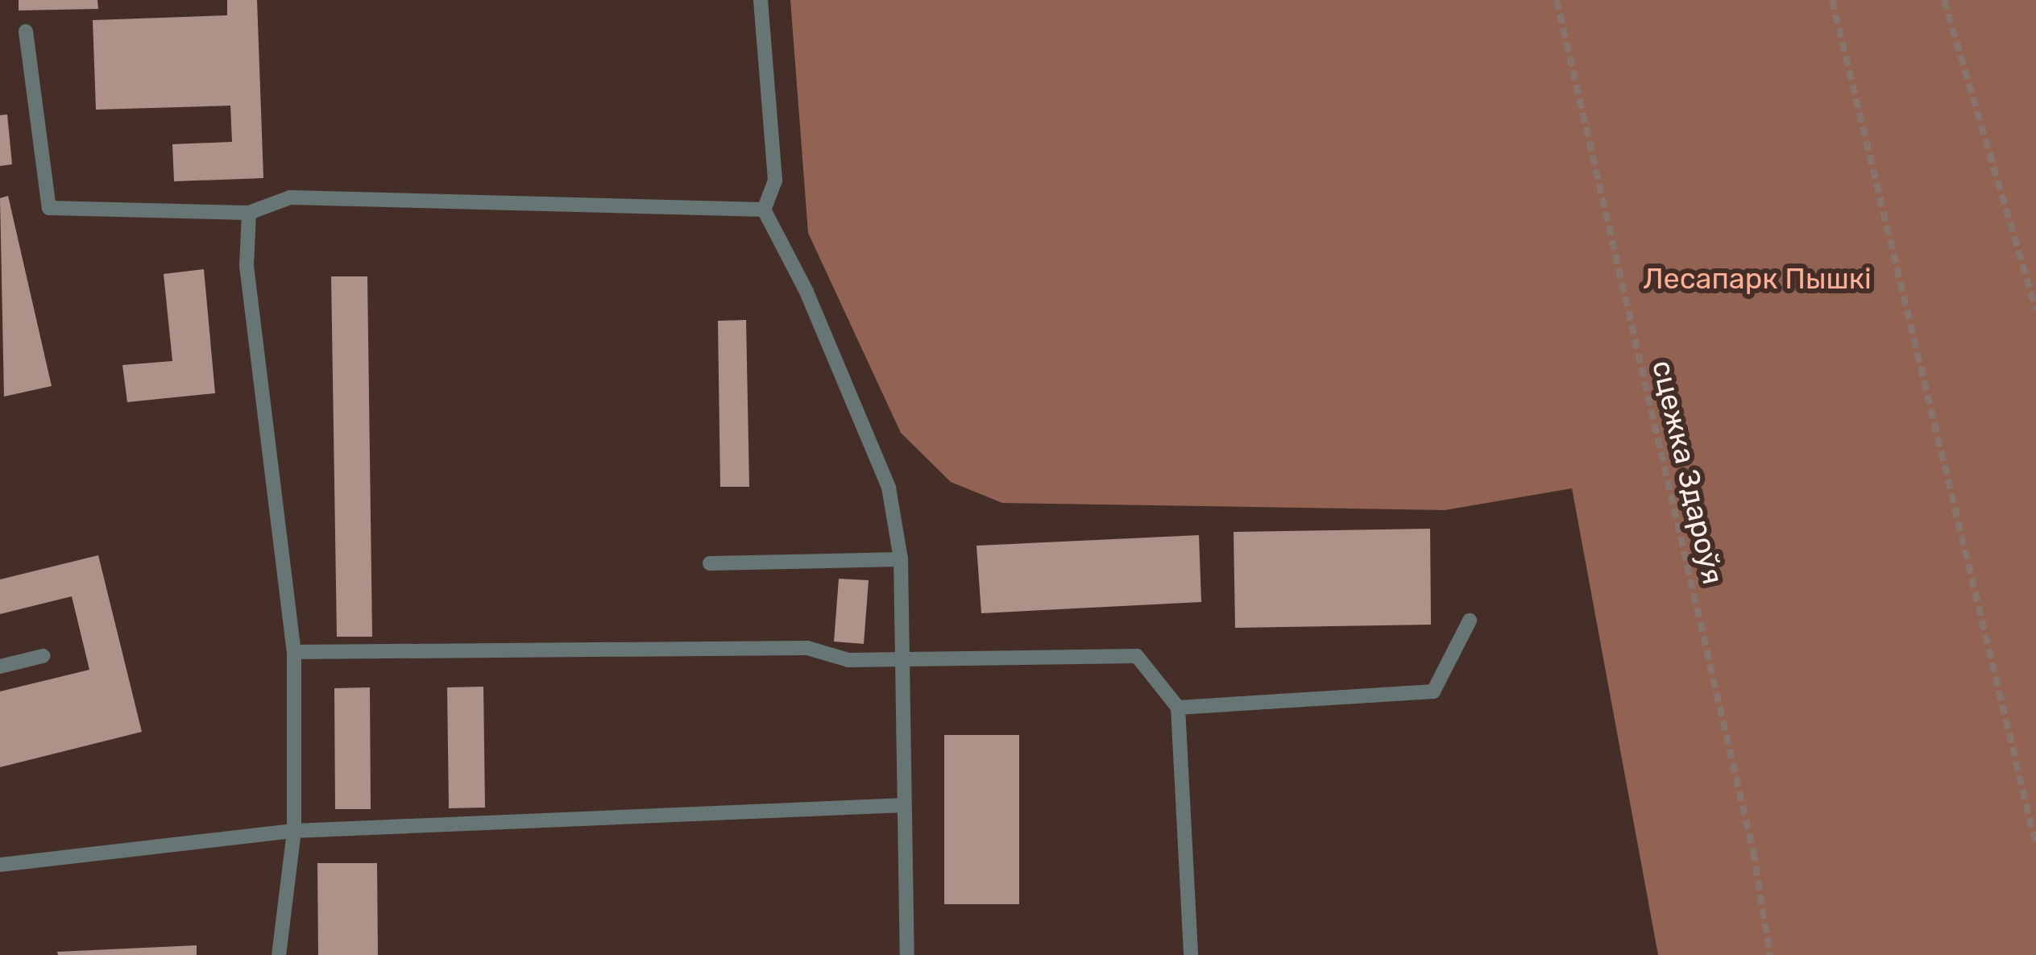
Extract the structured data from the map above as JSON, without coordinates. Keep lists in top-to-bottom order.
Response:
{
  "streets": {
    "path": ["сцежка Здароўя"]
  },
  "parks": ["Лесапарк Пышкі"]
}
